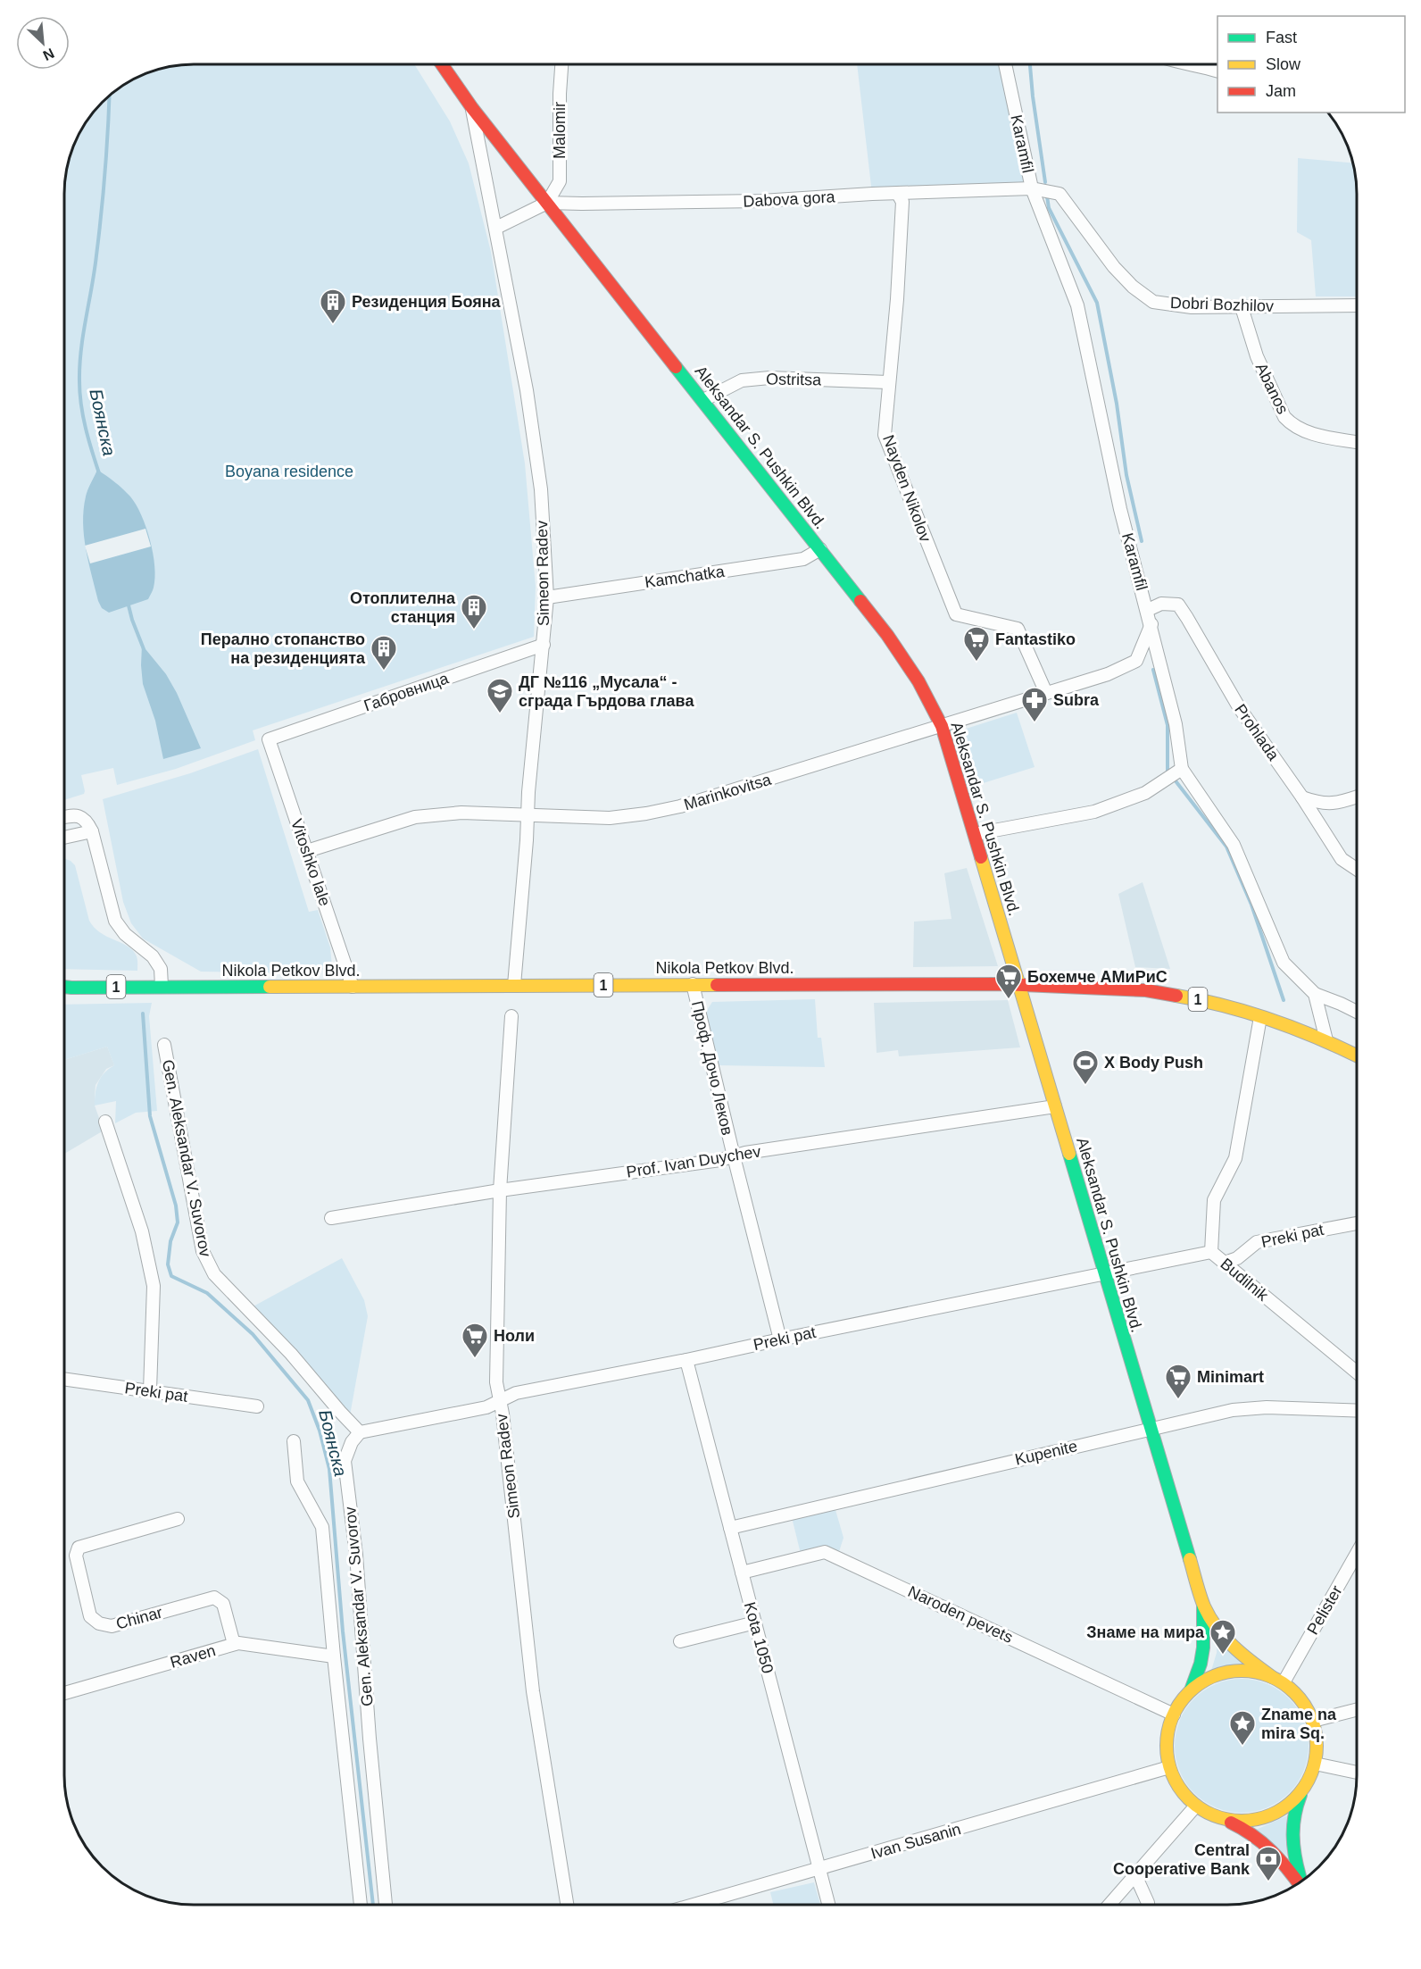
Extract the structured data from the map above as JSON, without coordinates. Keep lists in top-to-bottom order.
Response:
{
  "streets": {
    "main road": ["Aleksandar S. Pushkin Blvd.", "Nikola Petkov Blvd.", "1"],
    "street": [
      "Malomir",
      "Karamfil",
      "Dabova gora",
      "Dobri Bozhilov",
      "Ostritsa",
      "Abanos",
      "Nayden Nikolov",
      "Simeon Radev",
      "Kamchatka",
      "Габровница",
      "Prohlada",
      "Marinkovitsa",
      "Vitoshko lale",
      "Проф. Дочо Леков",
      "Gen. Aleksandar V. Suvorov",
      "Prof. Ivan Duychev",
      "Preki pat",
      "Budilnik",
      "Kupenite",
      "Pelister",
      "Naroden pevets",
      "Chinar",
      "Kota 1050",
      "Raven",
      "Ivan Susanin"
    ]
  },
  "crossings": [
    ["Malomir", "Dabova gora"],
    ["Malomir", "Aleksandar S. Pushkin Blvd."],
    ["Karamfil", "Dabova gora"],
    ["Karamfil", "Dobri Bozhilov"],
    ["Karamfil", "Prohlada"],
    ["Karamfil", "Marinkovitsa"],
    ["Dabova gora", "Dobri Bozhilov"],
    ["Dabova gora", "Aleksandar S. Pushkin Blvd."],
    ["Dabova gora", "Nayden Nikolov"],
    ["Dobri Bozhilov", "Abanos"],
    ["Ostritsa", "Aleksandar S. Pushkin Blvd."],
    ["Ostritsa", "Nayden Nikolov"],
    ["Aleksandar S. Pushkin Blvd.", "Simeon Radev"],
    ["Aleksandar S. Pushkin Blvd.", "Kamchatka"],
    ["Aleksandar S. Pushkin Blvd.", "Marinkovitsa"],
    ["Aleksandar S. Pushkin Blvd.", "Nikola Petkov Blvd."],
    ["Aleksandar S. Pushkin Blvd.", "Prof. Ivan Duychev"],
    ["Aleksandar S. Pushkin Blvd.", "Preki pat"],
    ["Aleksandar S. Pushkin Blvd.", "Kupenite"],
    ["Aleksandar S. Pushkin Blvd.", "Pelister"],
    ["Aleksandar S. Pushkin Blvd.", "Naroden pevets"],
    ["Aleksandar S. Pushkin Blvd.", "Ivan Susanin"],
    ["Nayden Nikolov", "Marinkovitsa"],
    ["Simeon Radev", "Kamchatka"],
    ["Simeon Radev", "Габровница"],
    ["Simeon Radev", "Marinkovitsa"],
    ["Simeon Radev", "Nikola Petkov Blvd."],
    ["Simeon Radev", "Prof. Ivan Duychev"],
    ["Simeon Radev", "Preki pat"],
    ["Габровница", "Vitoshko lale"],
    ["Marinkovitsa", "Vitoshko lale"],
    ["Vitoshko lale", "Nikola Petkov Blvd."],
    ["Nikola Petkov Blvd.", "Проф. Дочо Леков"],
    ["Nikola Petkov Blvd.", "Budilnik"],
    ["Проф. Дочо Леков", "Prof. Ivan Duychev"],
    ["Проф. Дочо Леков", "Preki pat"],
    ["Gen. Aleksandar V. Suvorov", "Preki pat"],
    ["Gen. Aleksandar V. Suvorov", "Raven"],
    ["Preki pat", "Budilnik"],
    ["Preki pat", "Kota 1050"],
    ["Kupenite", "Kota 1050"],
    ["Pelister", "Naroden pevets"],
    ["Pelister", "Ivan Susanin"],
    ["Naroden pevets", "Kota 1050"],
    ["Naroden pevets", "Ivan Susanin"],
    ["Chinar", "Raven"],
    ["Kota 1050", "Ivan Susanin"]
  ],
  "water": ["Боянска"],
  "parks": ["Boyana residence"],
  "places": {
    "building": ["Резиденция Бояна", "Отоплителна станция", "Перално стопанство на резиденцията"],
    "supermarket": [
      "Fantastiko",
      "Бохемче АМиРиС",
      "Ноли",
      "Minimart"
    ],
    "school or university": ["ДГ №116 „Мусала“ - сграда Гърдова глава"],
    "pharmacy": ["Subra"],
    "sports": ["X Body Push"],
    "place": ["Знаме на мира", "Zname na mira Sq."],
    "bank": ["Central Cooperative Bank"]
  },
  "legend": ["Fast", "Slow", "Jam"],
  "north": "bottom right"
}
